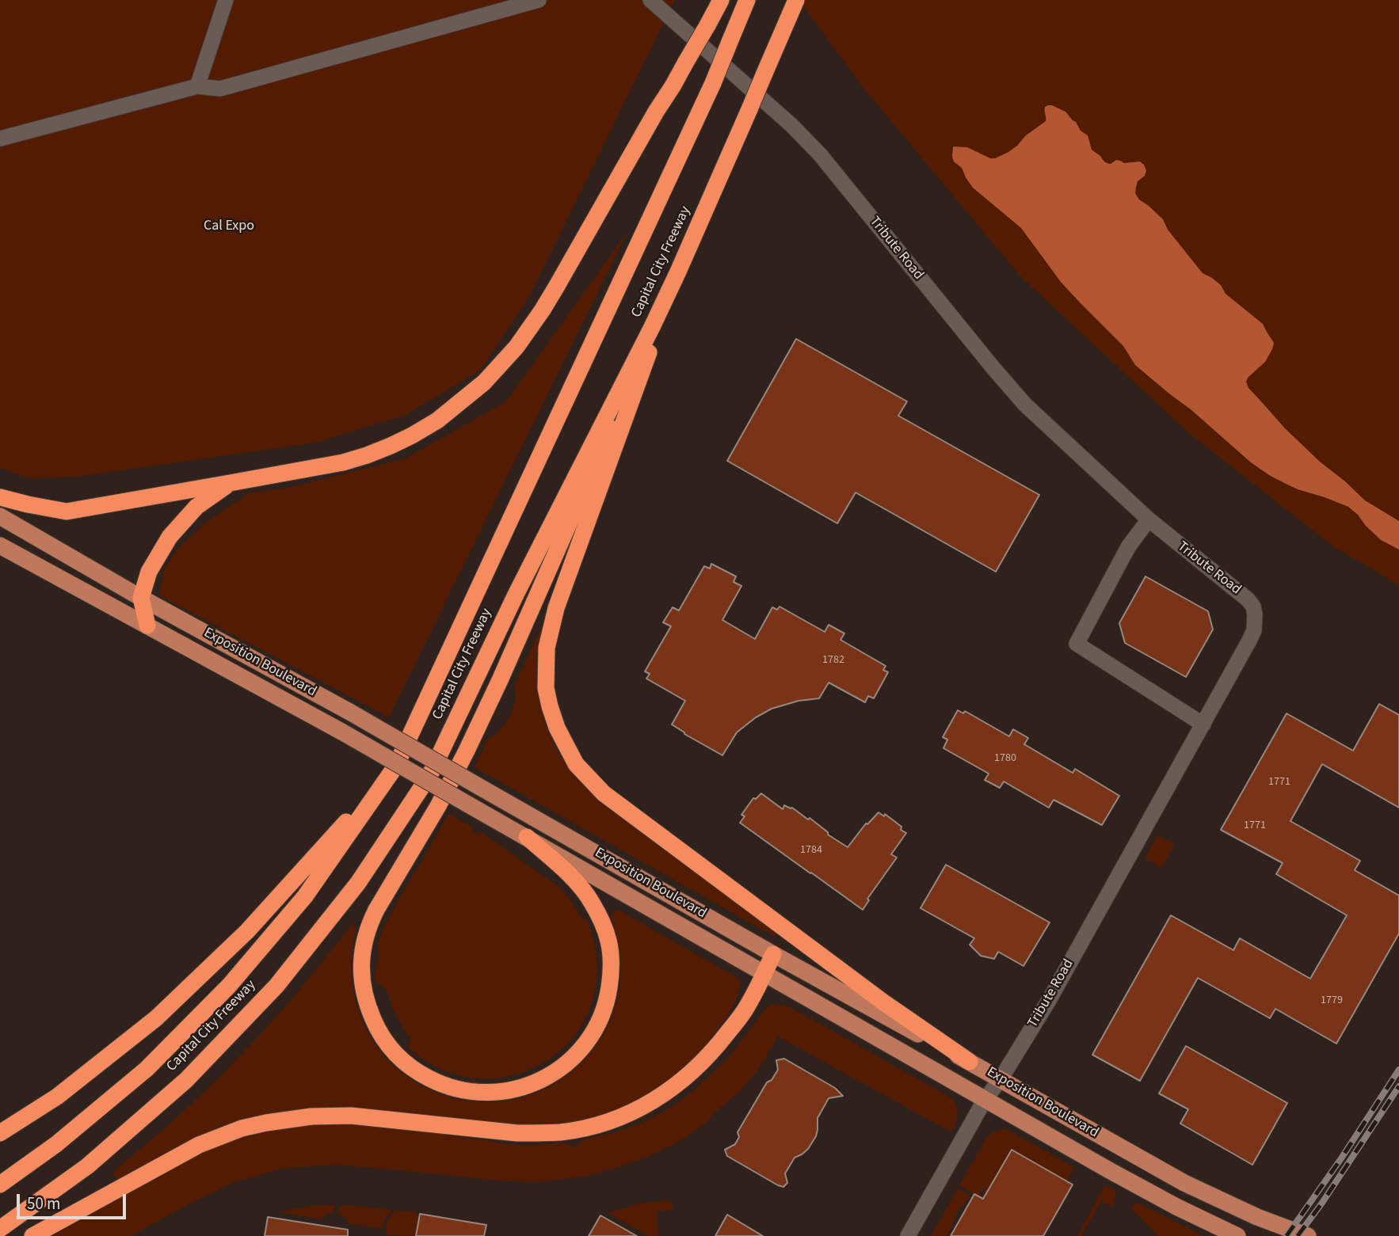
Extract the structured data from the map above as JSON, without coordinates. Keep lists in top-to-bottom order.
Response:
{
  "streets": {
    "highway": ["Capital City Freeway"],
    "main road": ["Exposition Boulevard"],
    "street": ["Tribute Road"]
  },
  "crossings": [
    ["Tribute Road", "Exposition Boulevard"]
  ],
  "parks": ["Cal Expo"],
  "house_numbers": [
    "1782",
    "1780",
    "1771",
    "1771",
    "1784",
    "1779"
  ],
  "scale_bar": "50 m"
}
